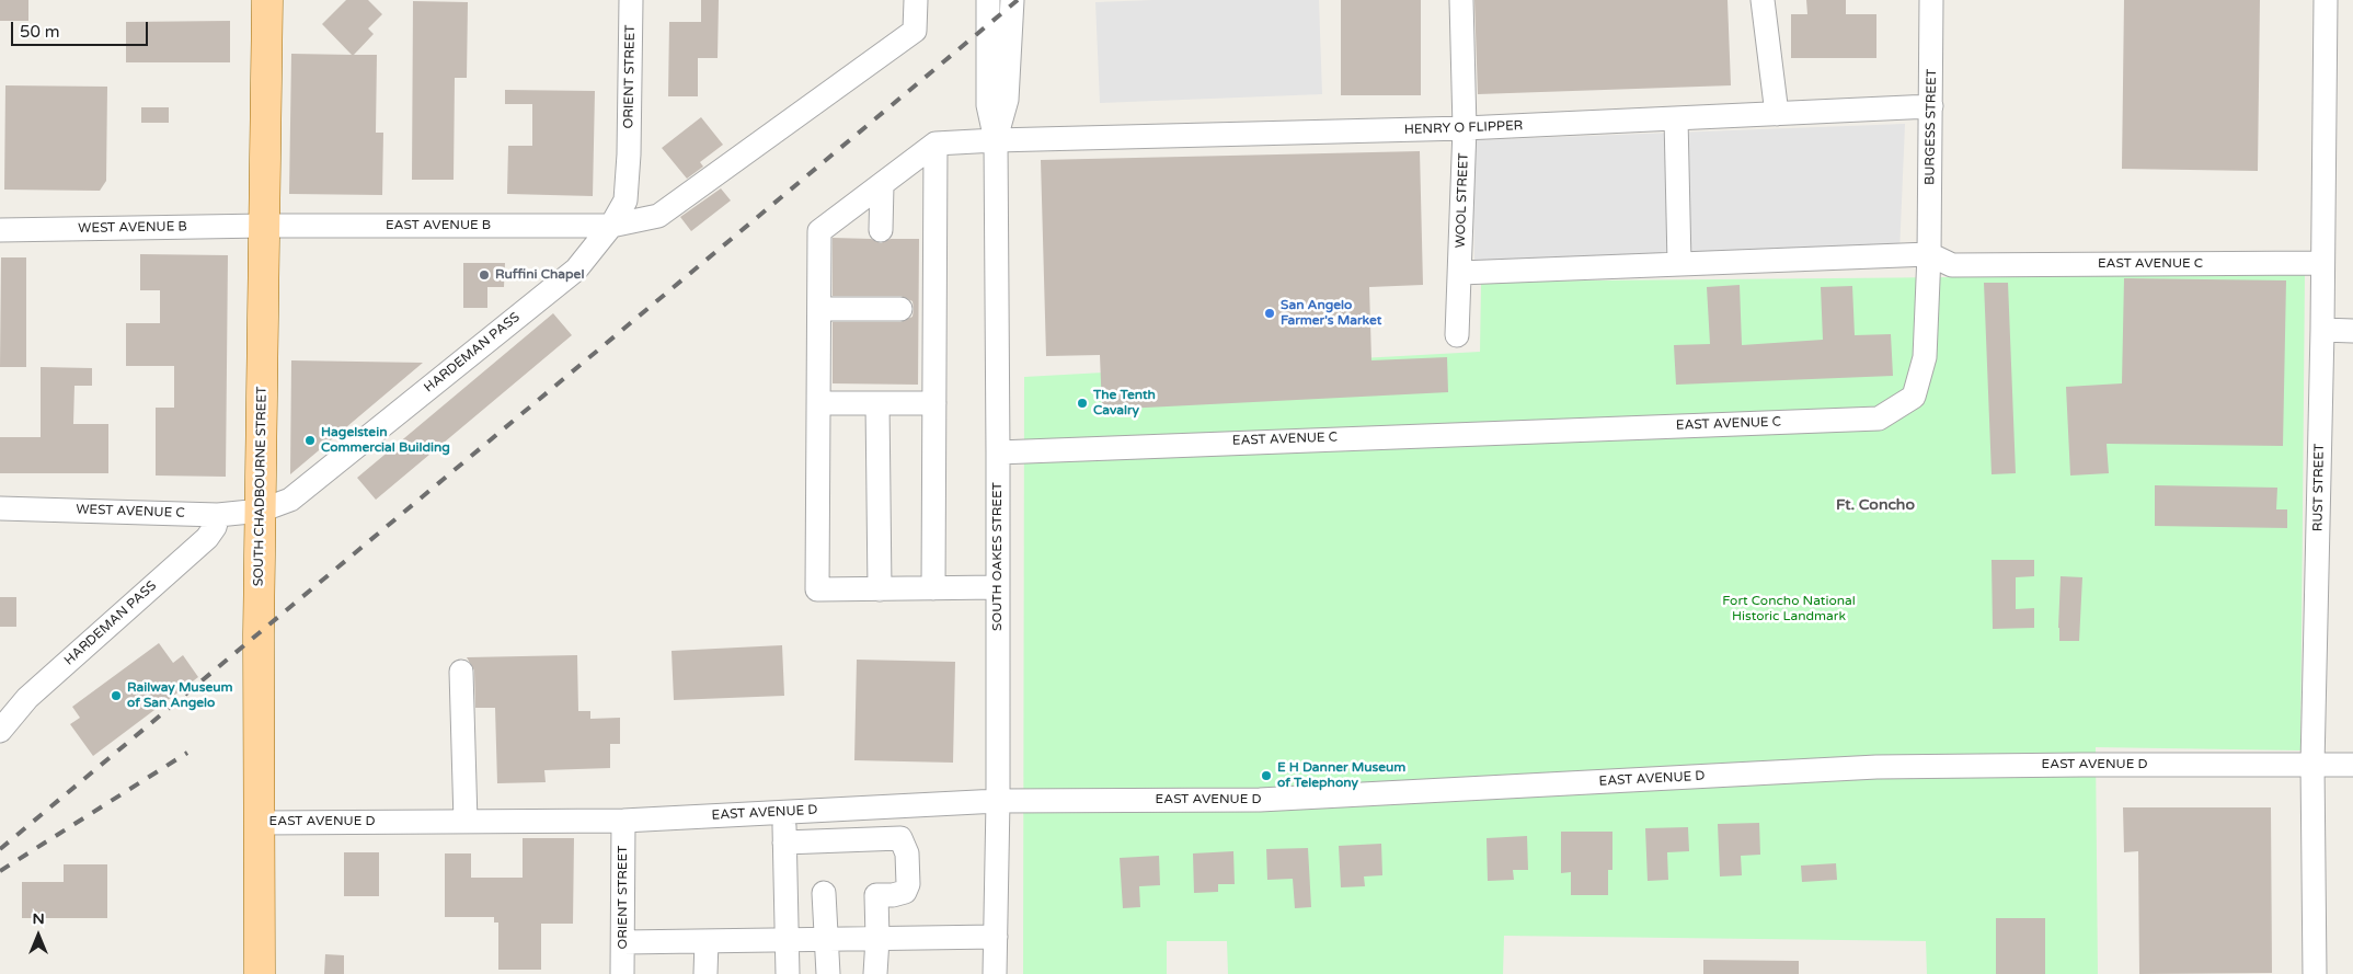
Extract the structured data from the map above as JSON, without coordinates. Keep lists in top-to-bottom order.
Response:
{
  "streets": {
    "main road": ["SOUTH CHADBOURNE STREET"],
    "street": [
      "ORIENT STREET",
      "BURGESS STREET",
      "HENRY O FLIPPER",
      "WOOL STREET",
      "EAST AVENUE B",
      "WEST AVENUE B",
      "EAST AVENUE C",
      "HARDEMAN PASS",
      "RUST STREET",
      "WEST AVENUE C",
      "SOUTH OAKES STREET",
      "EAST AVENUE D"
    ]
  },
  "crossings": [
    ["ORIENT STREET", "HARDEMAN PASS"],
    ["ORIENT STREET", "EAST AVENUE D"],
    ["BURGESS STREET", "HENRY O FLIPPER"],
    ["BURGESS STREET", "EAST AVENUE C"],
    ["HENRY O FLIPPER", "WOOL STREET"],
    ["HENRY O FLIPPER", "SOUTH OAKES STREET"],
    ["EAST AVENUE B", "WEST AVENUE B"],
    ["EAST AVENUE B", "HARDEMAN PASS"],
    ["EAST AVENUE B", "SOUTH CHADBOURNE STREET"],
    ["WEST AVENUE B", "SOUTH CHADBOURNE STREET"],
    ["EAST AVENUE C", "RUST STREET"],
    ["EAST AVENUE C", "SOUTH OAKES STREET"],
    ["HARDEMAN PASS", "SOUTH CHADBOURNE STREET"],
    ["HARDEMAN PASS", "WEST AVENUE C"],
    ["SOUTH CHADBOURNE STREET", "WEST AVENUE C"],
    ["SOUTH CHADBOURNE STREET", "EAST AVENUE D"],
    ["RUST STREET", "EAST AVENUE D"],
    ["SOUTH OAKES STREET", "EAST AVENUE D"]
  ],
  "districts": ["Ft. Concho"],
  "parks": ["Fort Concho National Historic Landmark"],
  "places": [
    "Ruffini Chapel",
    "San Angelo Farmer's Market",
    "The Tenth Cavalry",
    "Hagelstein Commercial Building",
    "Railway Museum of San Angelo",
    "E H Danner Museum of Telephony"
  ],
  "scale_bar": "50 m",
  "north": "top"
}
